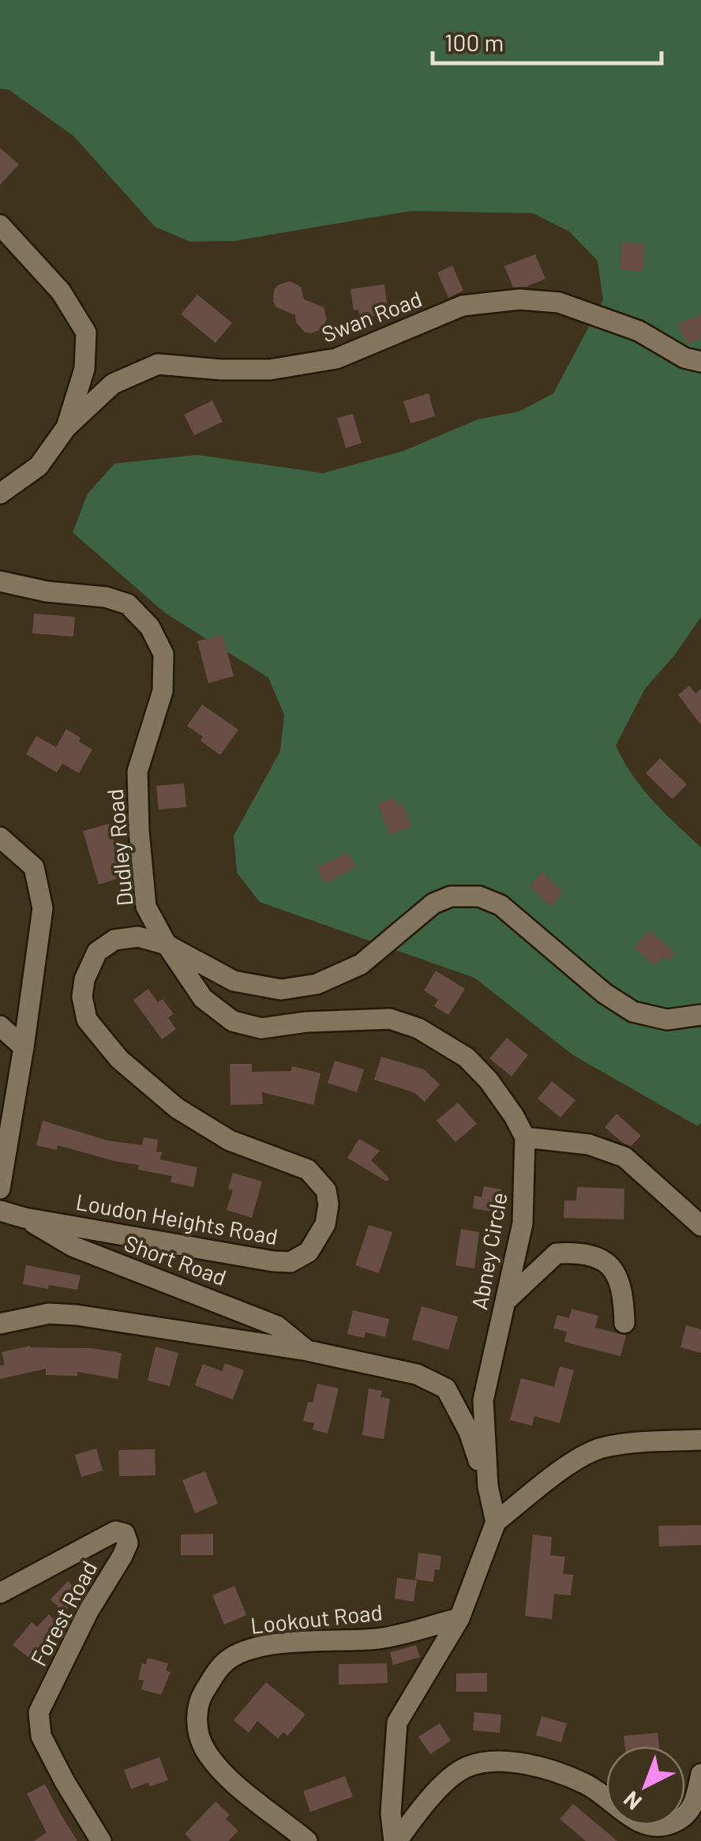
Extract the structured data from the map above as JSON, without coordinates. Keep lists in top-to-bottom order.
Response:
{
  "streets": {
    "street": [
      "Swan Road",
      "Dudley Road",
      "Loudon Heights Road",
      "Abney Circle",
      "Short Road",
      "Forest Road",
      "Lookout Road"
    ]
  },
  "crossings": [
    ["Dudley Road", "Loudon Heights Road"],
    ["Loudon Heights Road", "Short Road"],
    ["Abney Circle", "Short Road"]
  ],
  "scale_bar": "100 m",
  "north": "bottom left"
}
